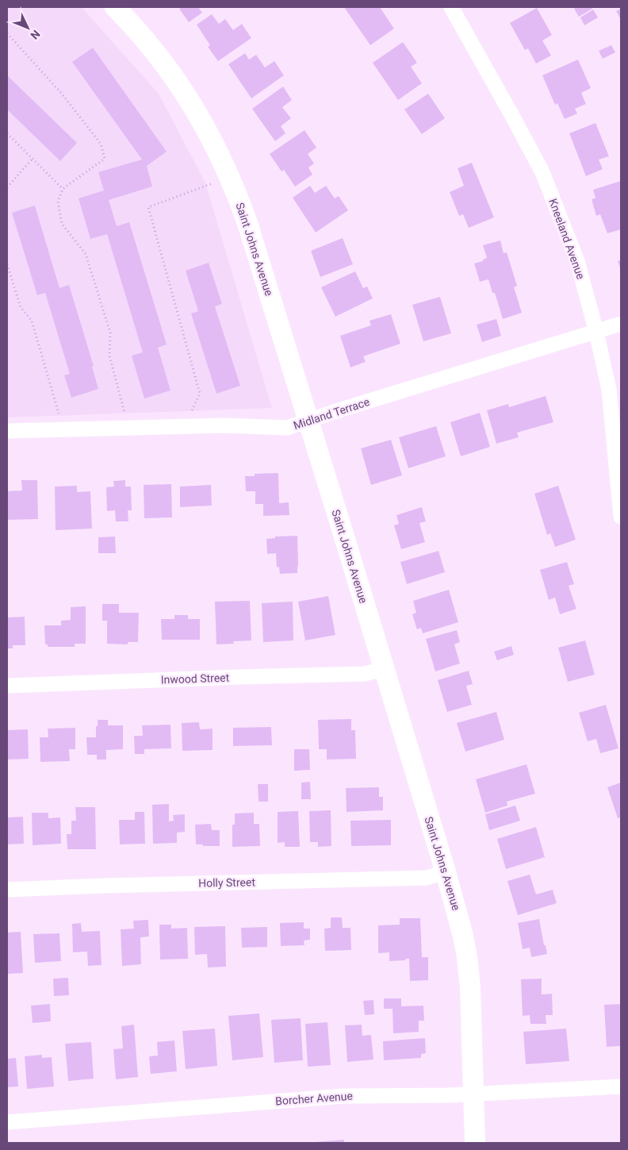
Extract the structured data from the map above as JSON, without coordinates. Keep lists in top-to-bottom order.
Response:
{
  "streets": {
    "street": [
      "Kneeland Avenue",
      "Saint Johns Avenue",
      "Midland Terrace",
      "Inwood Street",
      "Holly Street",
      "Borcher Avenue"
    ]
  },
  "crossings": [
    ["Kneeland Avenue", "Midland Terrace"],
    ["Saint Johns Avenue", "Midland Terrace"],
    ["Saint Johns Avenue", "Inwood Street"],
    ["Saint Johns Avenue", "Holly Street"],
    ["Saint Johns Avenue", "Borcher Avenue"]
  ],
  "north": "bottom right"
}
